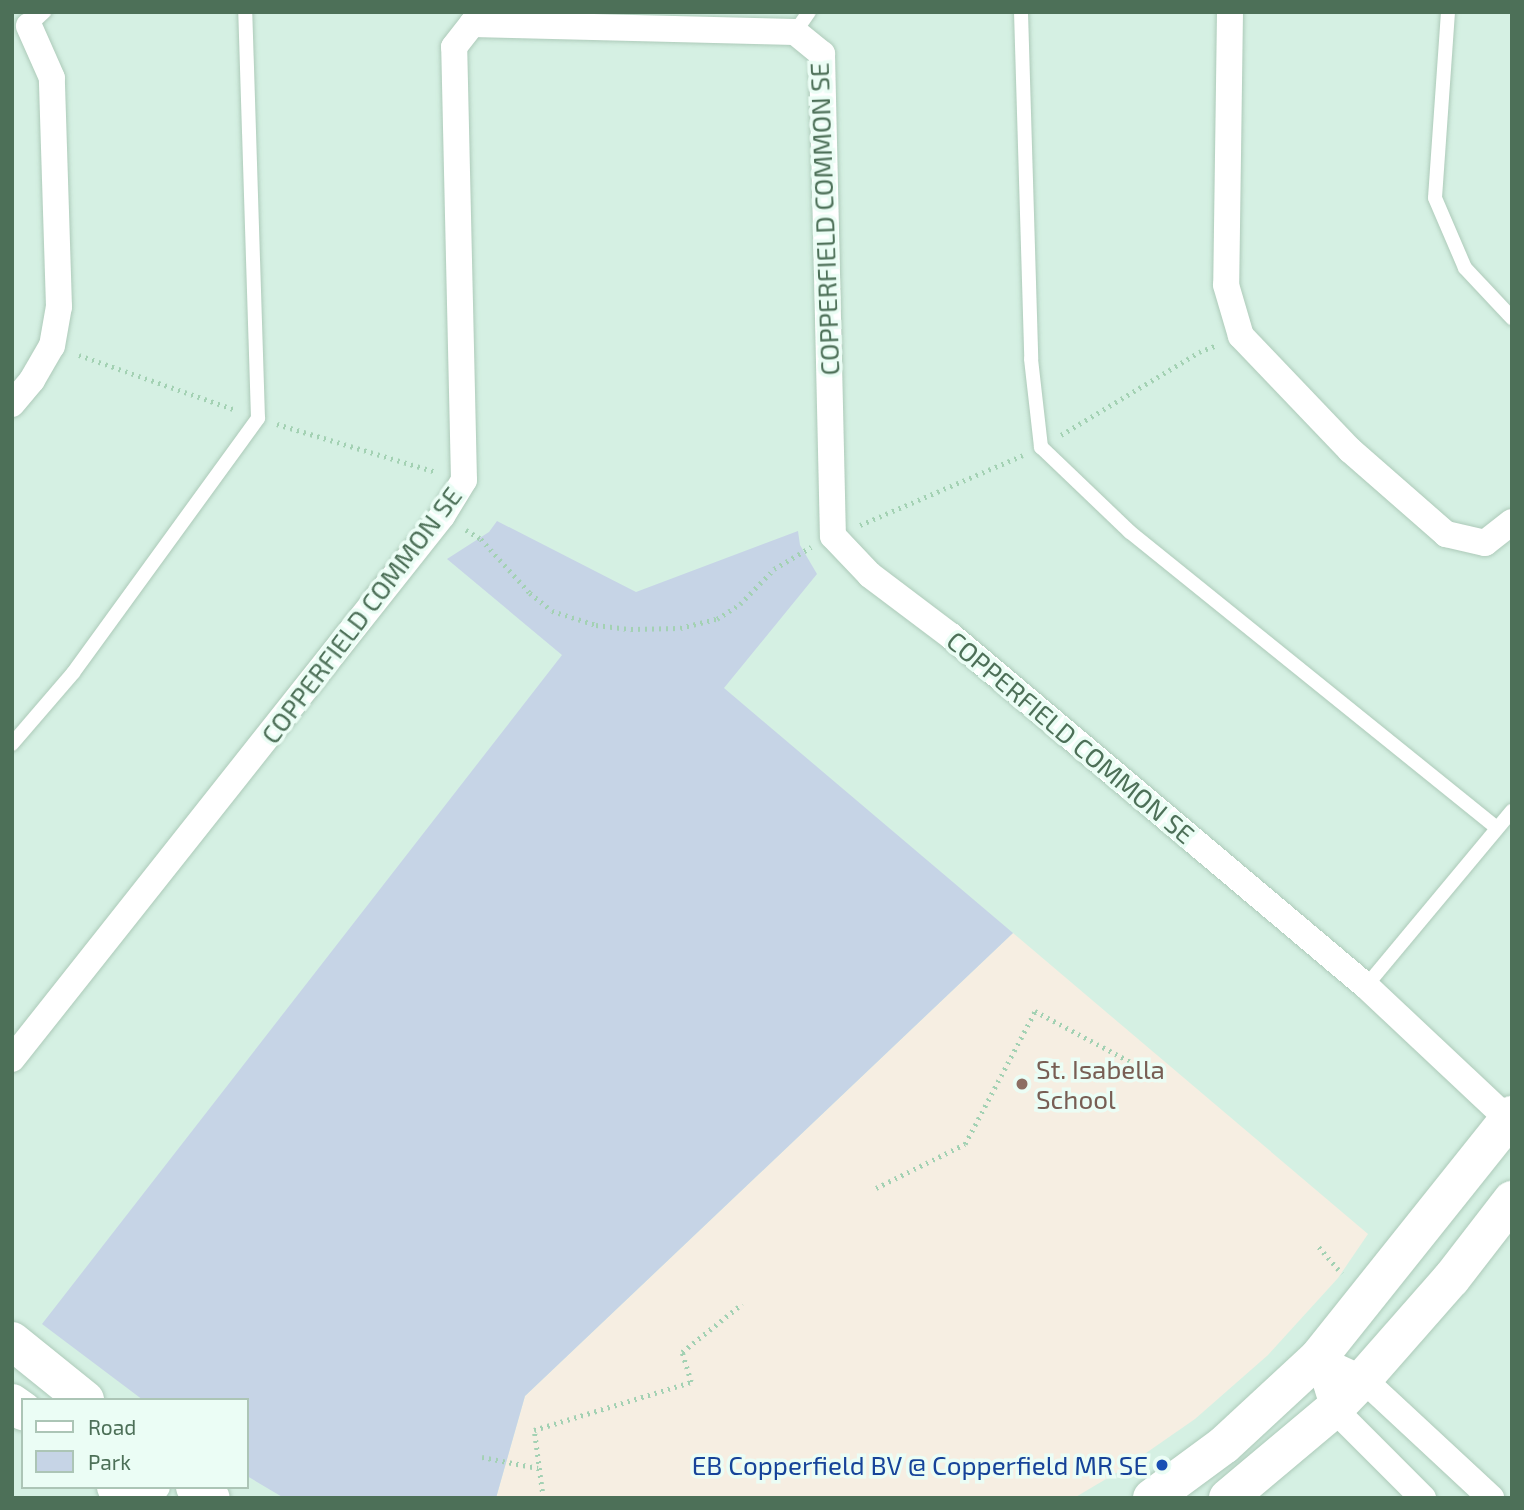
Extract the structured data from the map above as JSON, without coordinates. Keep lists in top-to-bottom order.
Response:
{
  "streets": {
    "street": ["COPPERFIELD COMMON SE"]
  },
  "places": ["St. Isabella School", "EB Copperfield BV @ Copperfield MR SE"],
  "legend": ["Road", "Park"]
}
